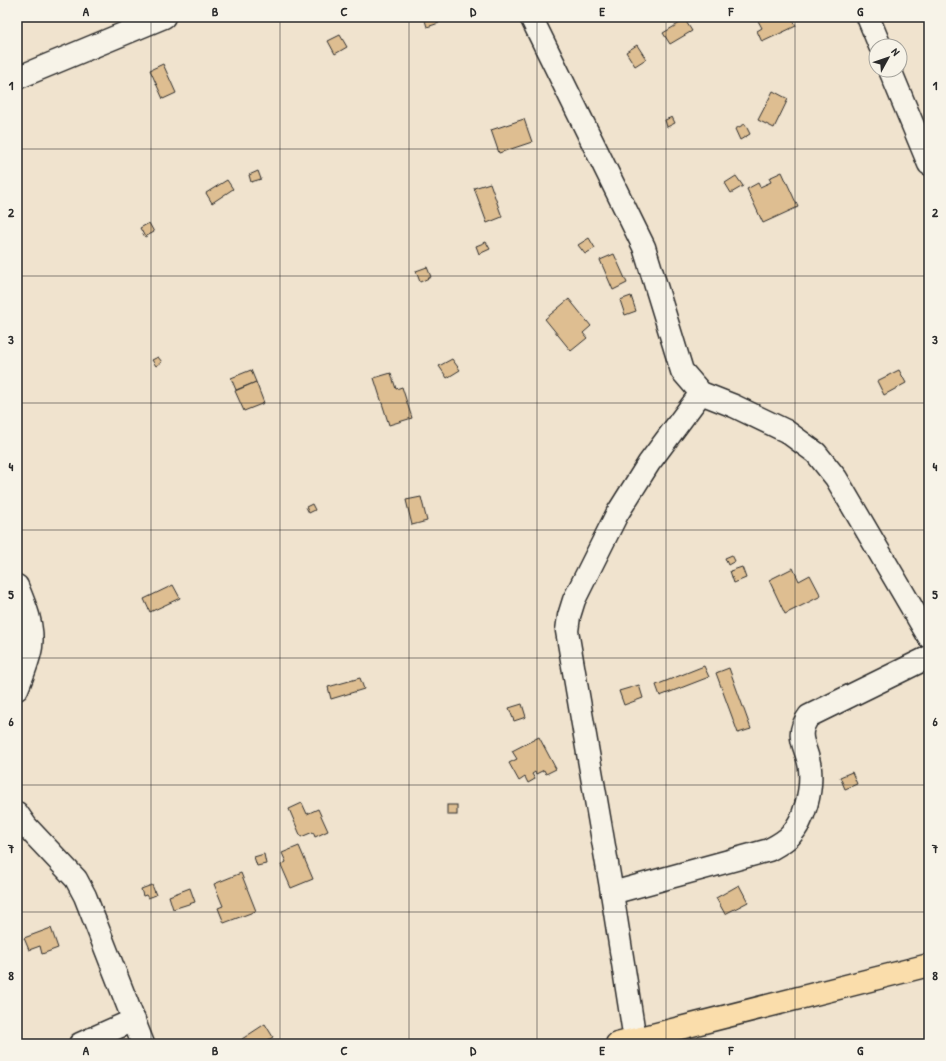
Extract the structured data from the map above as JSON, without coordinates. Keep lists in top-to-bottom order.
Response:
{
  "north": "top right",
  "grid": {
    "columns": [
      "A",
      "B",
      "C",
      "D",
      "E",
      "F",
      "G"
    ],
    "rows": [
      "1",
      "2",
      "3",
      "4",
      "5",
      "6",
      "7",
      "8"
    ]
  }
}
